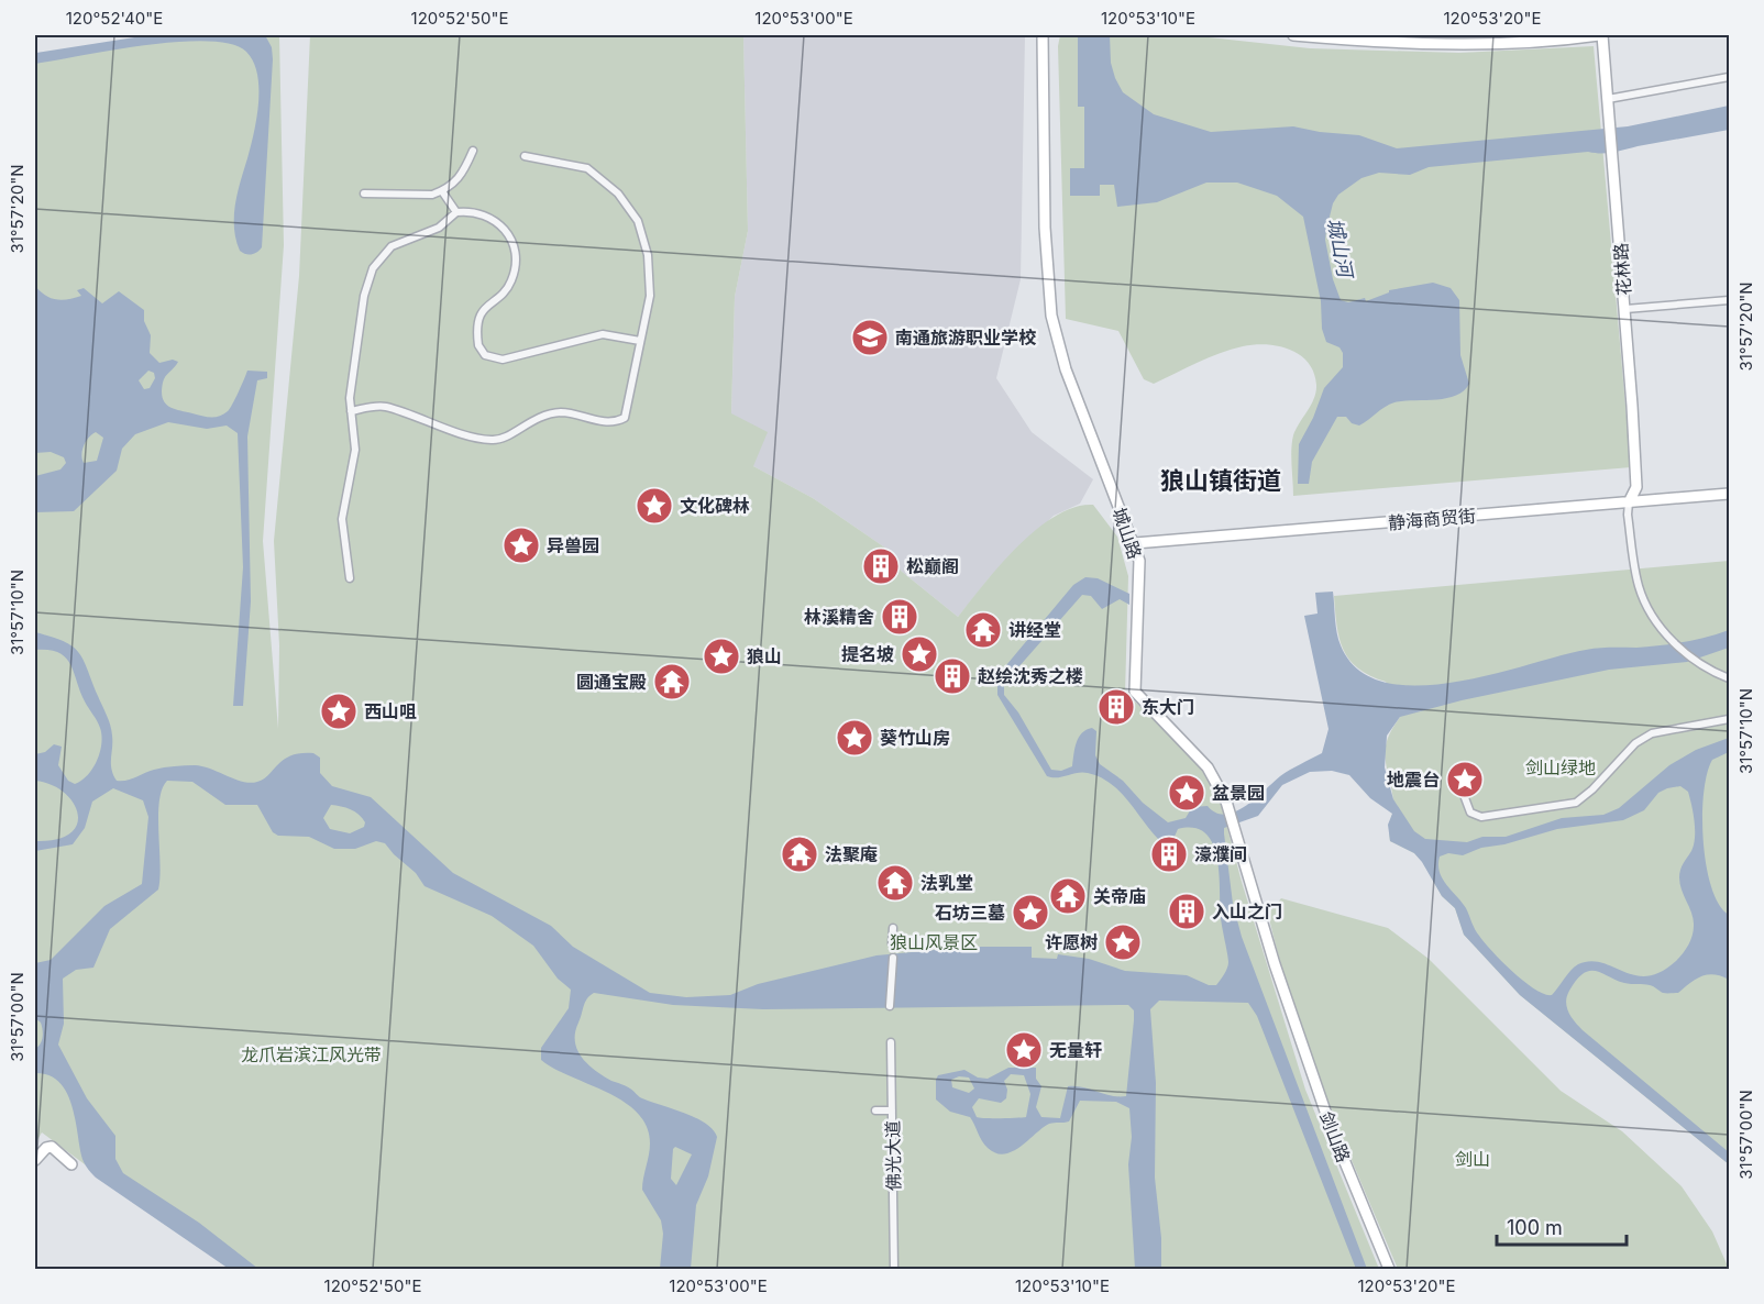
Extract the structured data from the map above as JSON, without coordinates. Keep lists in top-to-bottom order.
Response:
{
  "streets": {
    "street": [
      "花林路",
      "静海商贸街",
      "城山路",
      "剑山路",
      "佛光大道"
    ]
  },
  "crossings": [
    ["花林路", "静海商贸街"],
    ["静海商贸街", "城山路"],
    ["城山路", "剑山路"]
  ],
  "districts": ["狼山镇街道"],
  "water": ["城山河"],
  "parks": [
    "剑山绿地",
    "狼山风景区",
    "龙爪岩滨江风光带",
    "剑山"
  ],
  "places": {
    "school or university": ["南通旅游职业学校"],
    "place": [
      "文化碑林",
      "异兽园",
      "提名坡",
      "狼山",
      "西山咀",
      "葵竹山房",
      "地震台",
      "盆景园",
      "石坊三墓",
      "许愿树",
      "无量轩"
    ],
    "building": [
      "松巅阁",
      "林溪精舍",
      "赵绘沈秀之楼",
      "东大门",
      "濠濮间",
      "入山之门"
    ],
    "temple": [
      "讲经堂",
      "圆通宝殿",
      "法聚庵",
      "法乳堂",
      "关帝庙"
    ]
  },
  "scale_bar": "100 m",
  "coordinates": [
    "120°52'40\"E",
    "120°52'50\"E",
    "120°53'00\"E",
    "120°53'10\"E",
    "120°53'20\"E",
    "31°57'20\"N",
    "31°57'10\"N",
    "31°57'00\"N"
  ]
}
